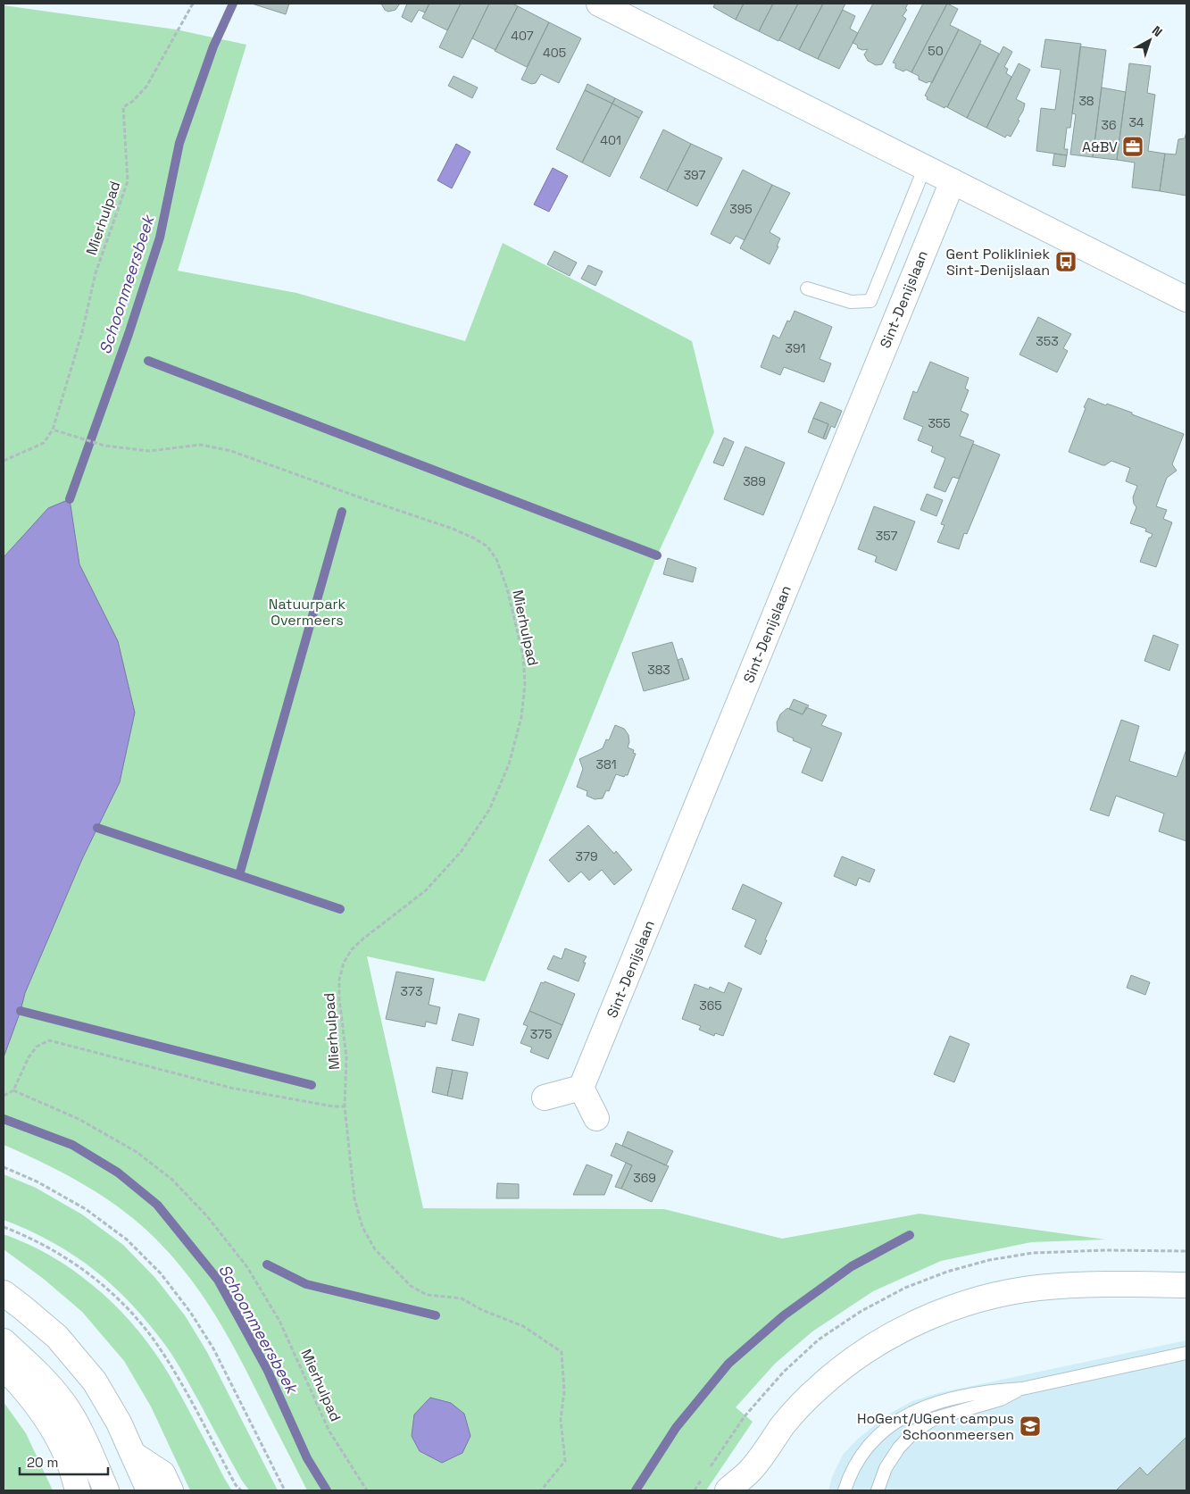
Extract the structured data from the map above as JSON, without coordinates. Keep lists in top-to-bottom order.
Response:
{
  "streets": {
    "main road": ["Sint-Denijslaan"],
    "path": ["Mierhulpad"]
  },
  "water": ["Schoonmeersbeek"],
  "parks": ["Natuurpark Overmeers"],
  "places": {
    "office": ["A&BV"],
    "bus stop": ["Gent Polikliniek Sint-Denijslaan"],
    "school or university": ["HoGent/UGent campus Schoonmeersen"]
  },
  "house_numbers": [
    "407",
    "50",
    "405",
    "38",
    "34",
    "36",
    "401",
    "397",
    "395",
    "353",
    "391",
    "355",
    "389",
    "357",
    "383",
    "381",
    "379",
    "373",
    "365",
    "375",
    "369"
  ],
  "scale_bar": "20 m",
  "north": "top right"
}
